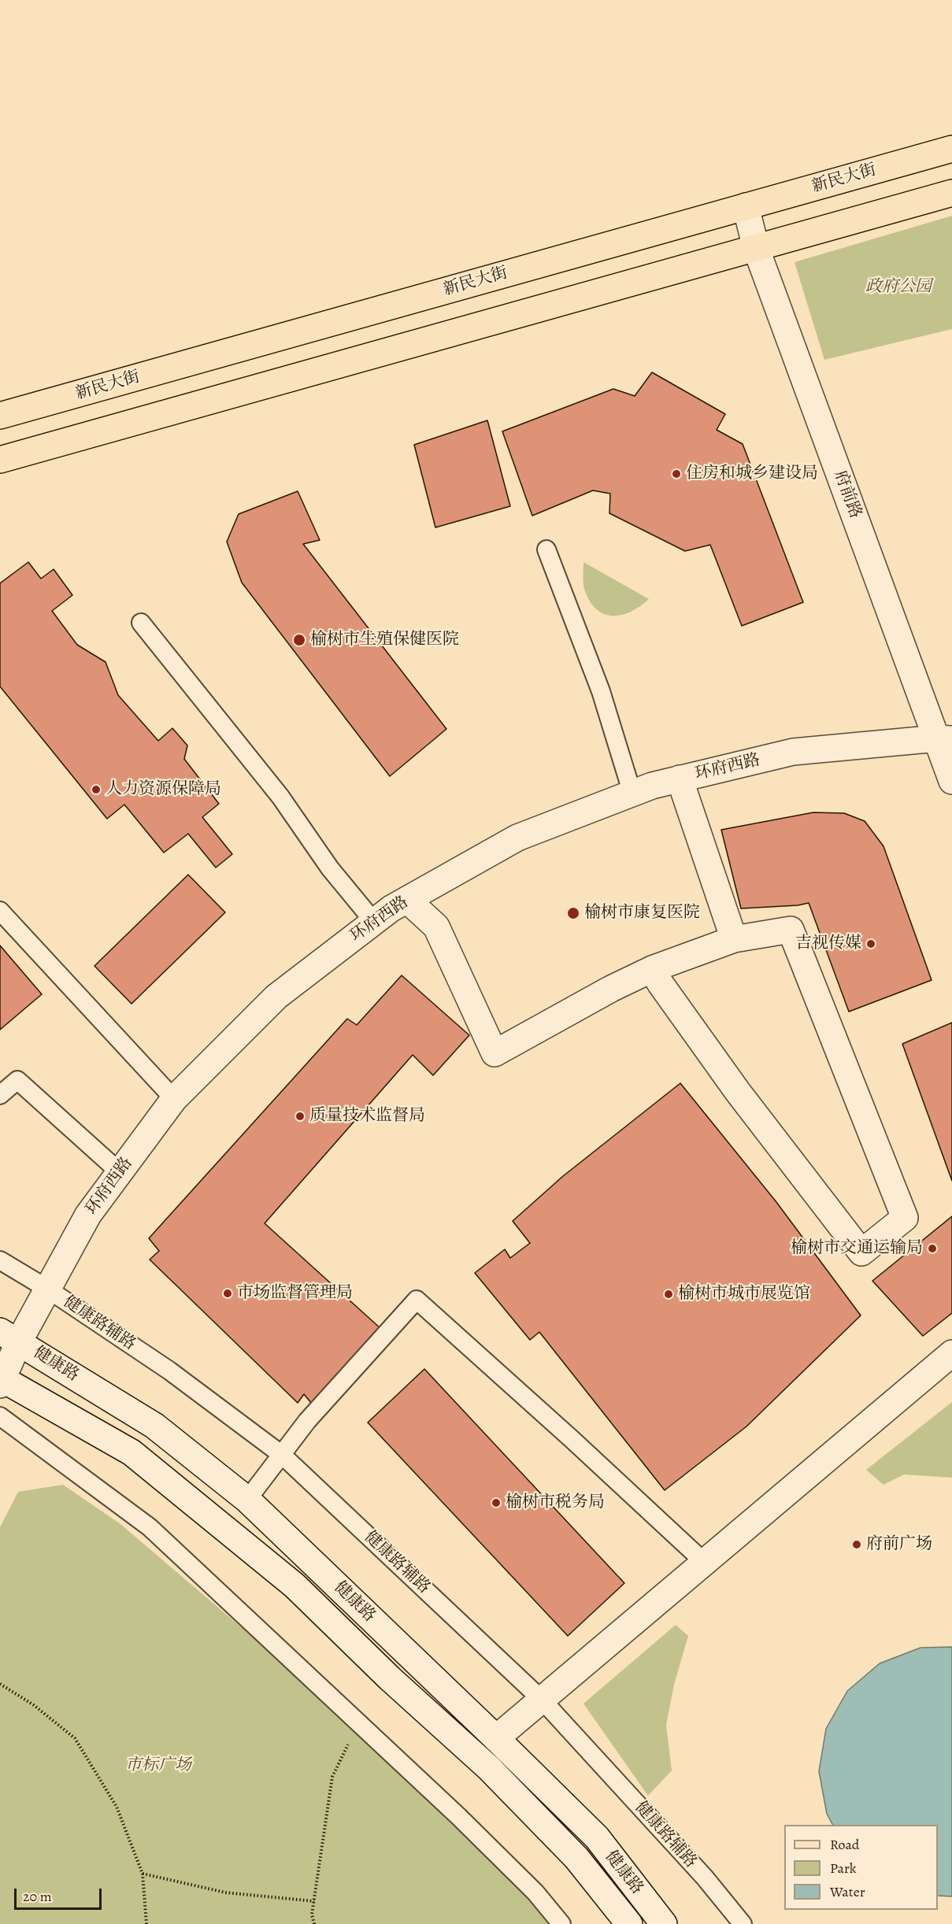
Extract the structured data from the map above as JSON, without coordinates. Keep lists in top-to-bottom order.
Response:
{
  "streets": {
    "main road": ["新民大街"],
    "street": ["府前路", "环府西路", "健康路"],
    "lane": ["健康路辅路"]
  },
  "crossings": [
    ["新民大街", "府前路"],
    ["府前路", "环府西路"],
    ["环府西路", "健康路辅路"],
    ["环府西路", "健康路"]
  ],
  "parks": ["政府公园", "市标广场"],
  "places": [
    "住房和城乡建设局",
    "榆树市生殖保健医院",
    "人力资源保障局",
    "榆树市康复医院",
    "吉视传媒",
    "质量技术监督局",
    "榆树市交通运输局",
    "市场监督管理局",
    "榆树市城市展览馆",
    "榆树市税务局",
    "府前广场"
  ],
  "legend": ["Road", "Park", "Water"],
  "scale_bar": "20 m"
}
